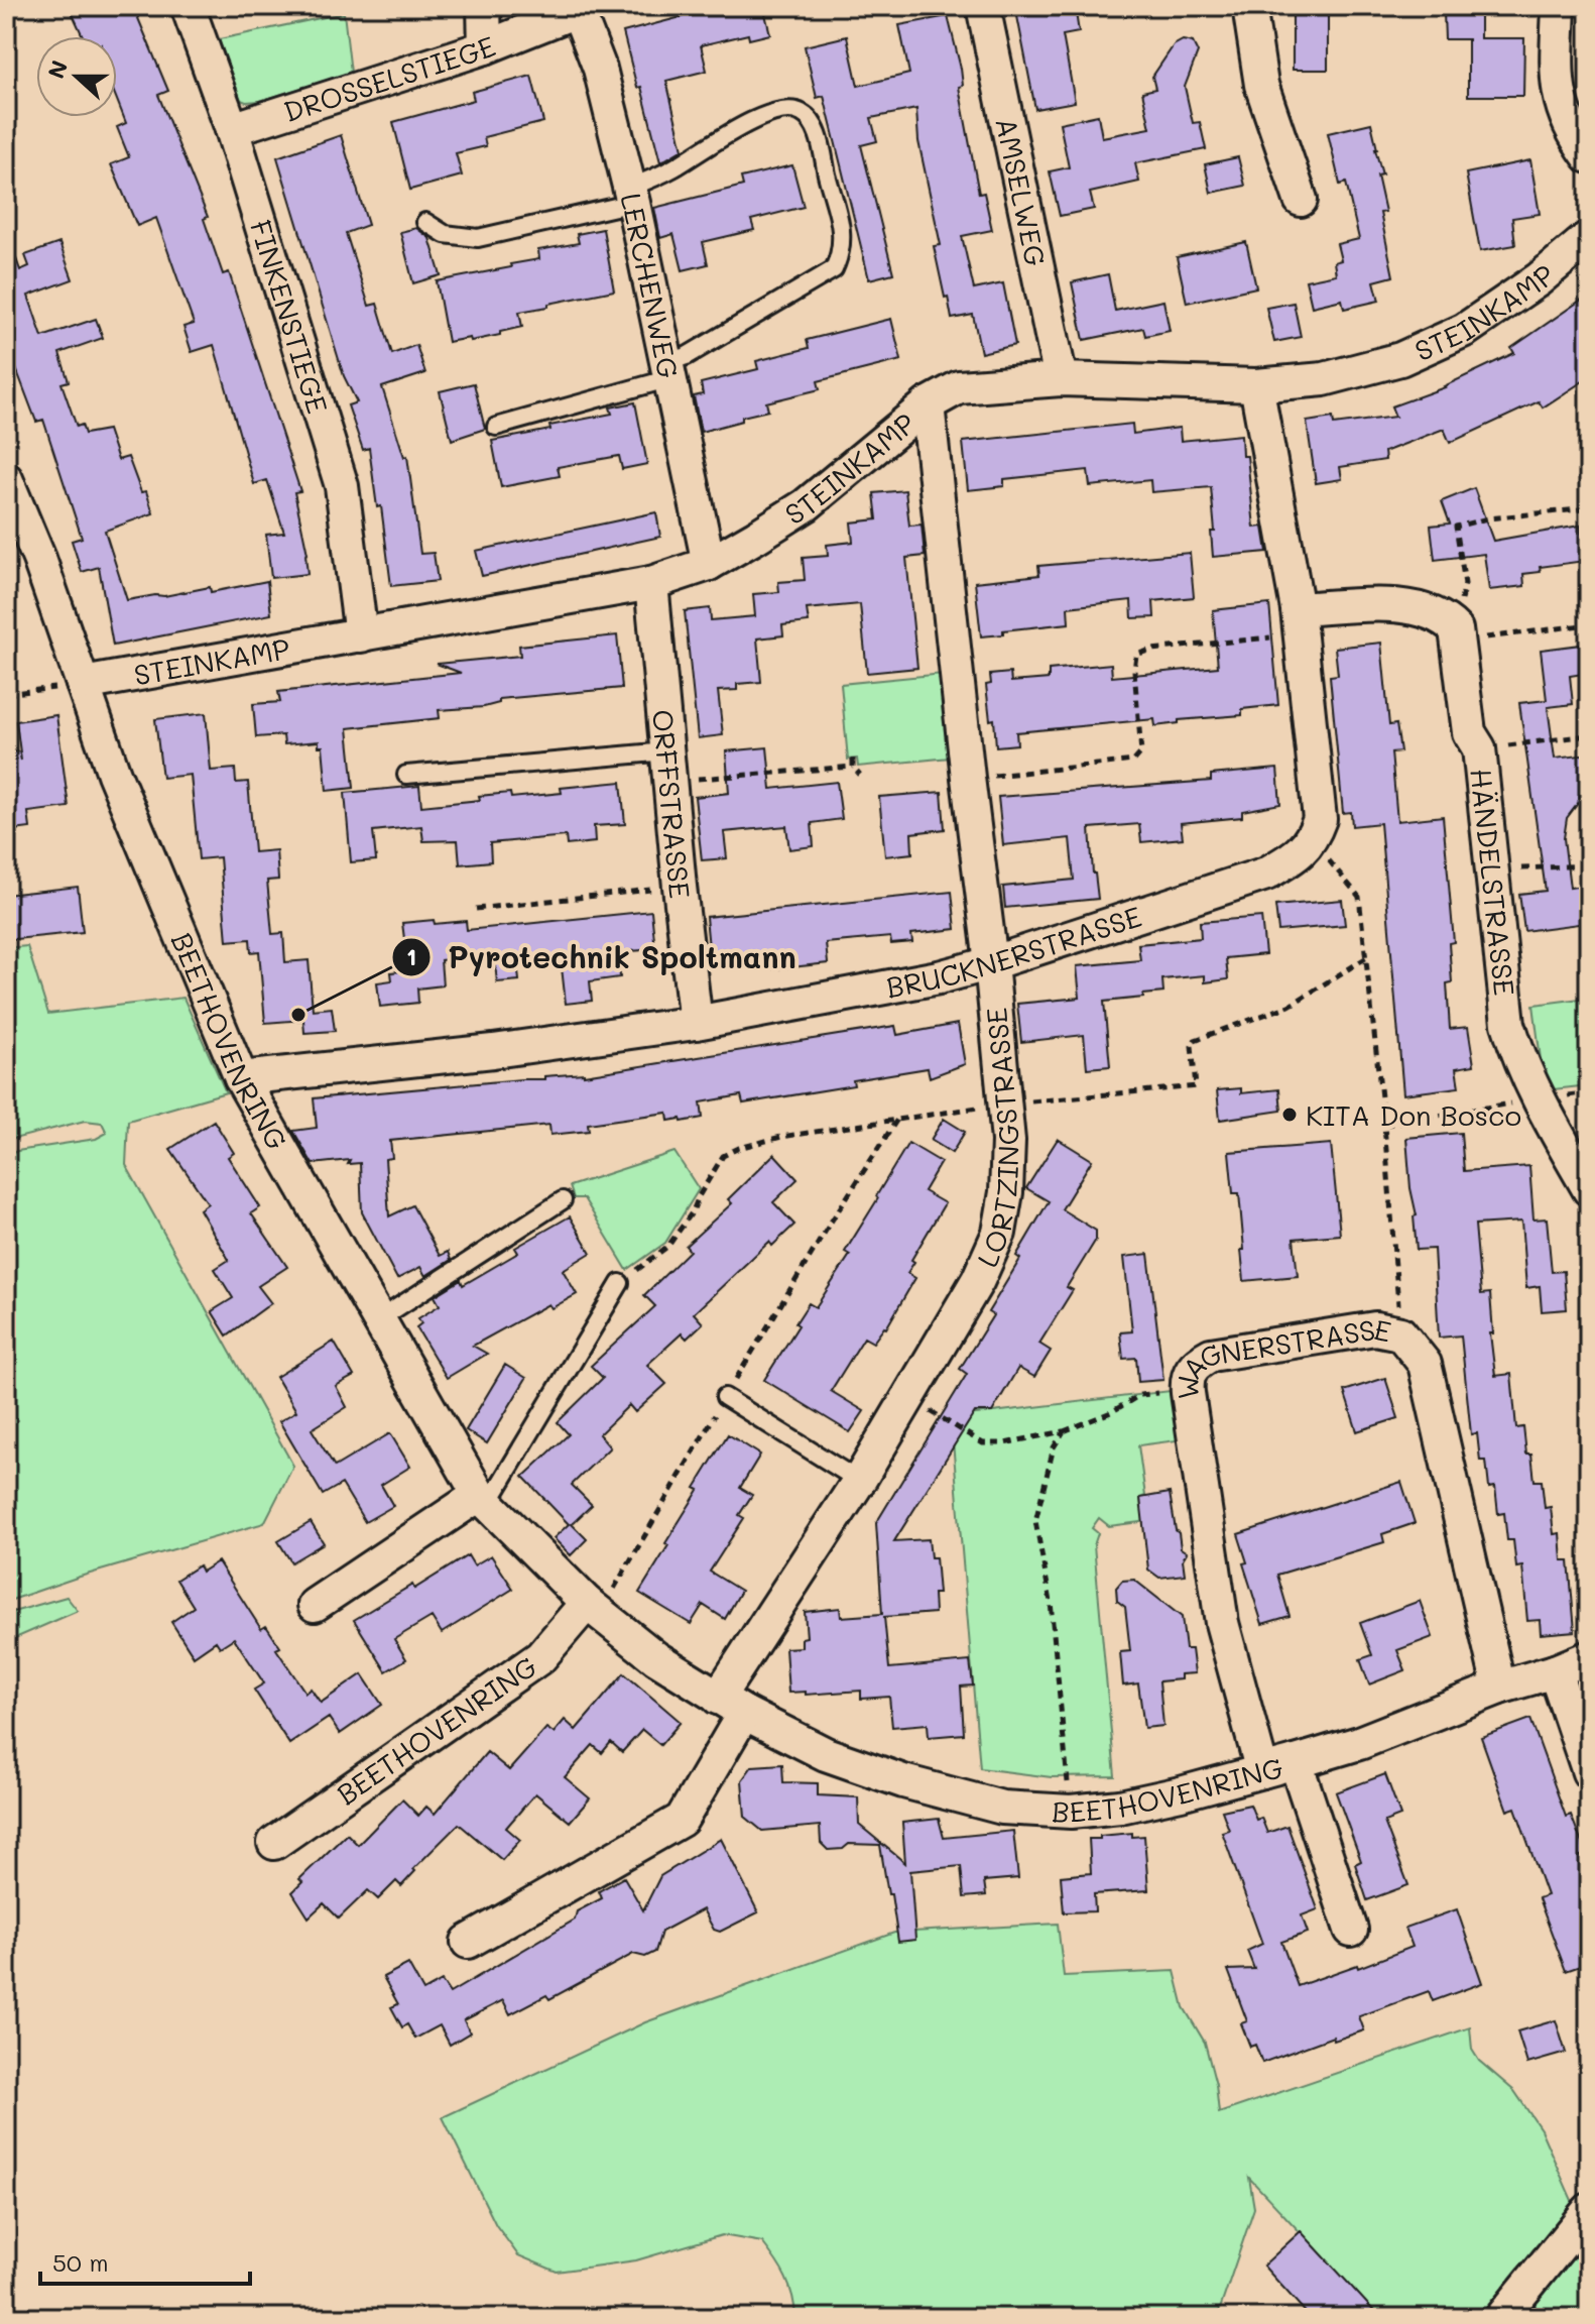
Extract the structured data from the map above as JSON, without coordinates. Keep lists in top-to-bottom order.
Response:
{
  "streets": {
    "street": [
      "DROSSELSTIEGE",
      "AMSELWEG",
      "LERCHENWEG",
      "STEINKAMP",
      "FINKENSTIEGE",
      "ORFFSTRASSE",
      "HÄNDELSTRASSE",
      "BRUCKNERSTRASSE",
      "BEETHOVENRING",
      "LORTZINGSTRASSE",
      "WAGNERSTRASSE"
    ]
  },
  "crossings": [
    ["DROSSELSTIEGE", "LERCHENWEG"],
    ["DROSSELSTIEGE", "FINKENSTIEGE"],
    ["AMSELWEG", "STEINKAMP"],
    ["LERCHENWEG", "STEINKAMP"],
    ["STEINKAMP", "FINKENSTIEGE"],
    ["STEINKAMP", "ORFFSTRASSE"],
    ["STEINKAMP", "BEETHOVENRING"],
    ["STEINKAMP", "LORTZINGSTRASSE"],
    ["ORFFSTRASSE", "BRUCKNERSTRASSE"],
    ["BRUCKNERSTRASSE", "BEETHOVENRING"],
    ["BRUCKNERSTRASSE", "LORTZINGSTRASSE"],
    ["BEETHOVENRING", "LORTZINGSTRASSE"],
    ["BEETHOVENRING", "WAGNERSTRASSE"]
  ],
  "places": ["Pyrotechnik Spoltmann", "KITA Don Bosco"],
  "scale_bar": "50 m",
  "north": "left"
}
